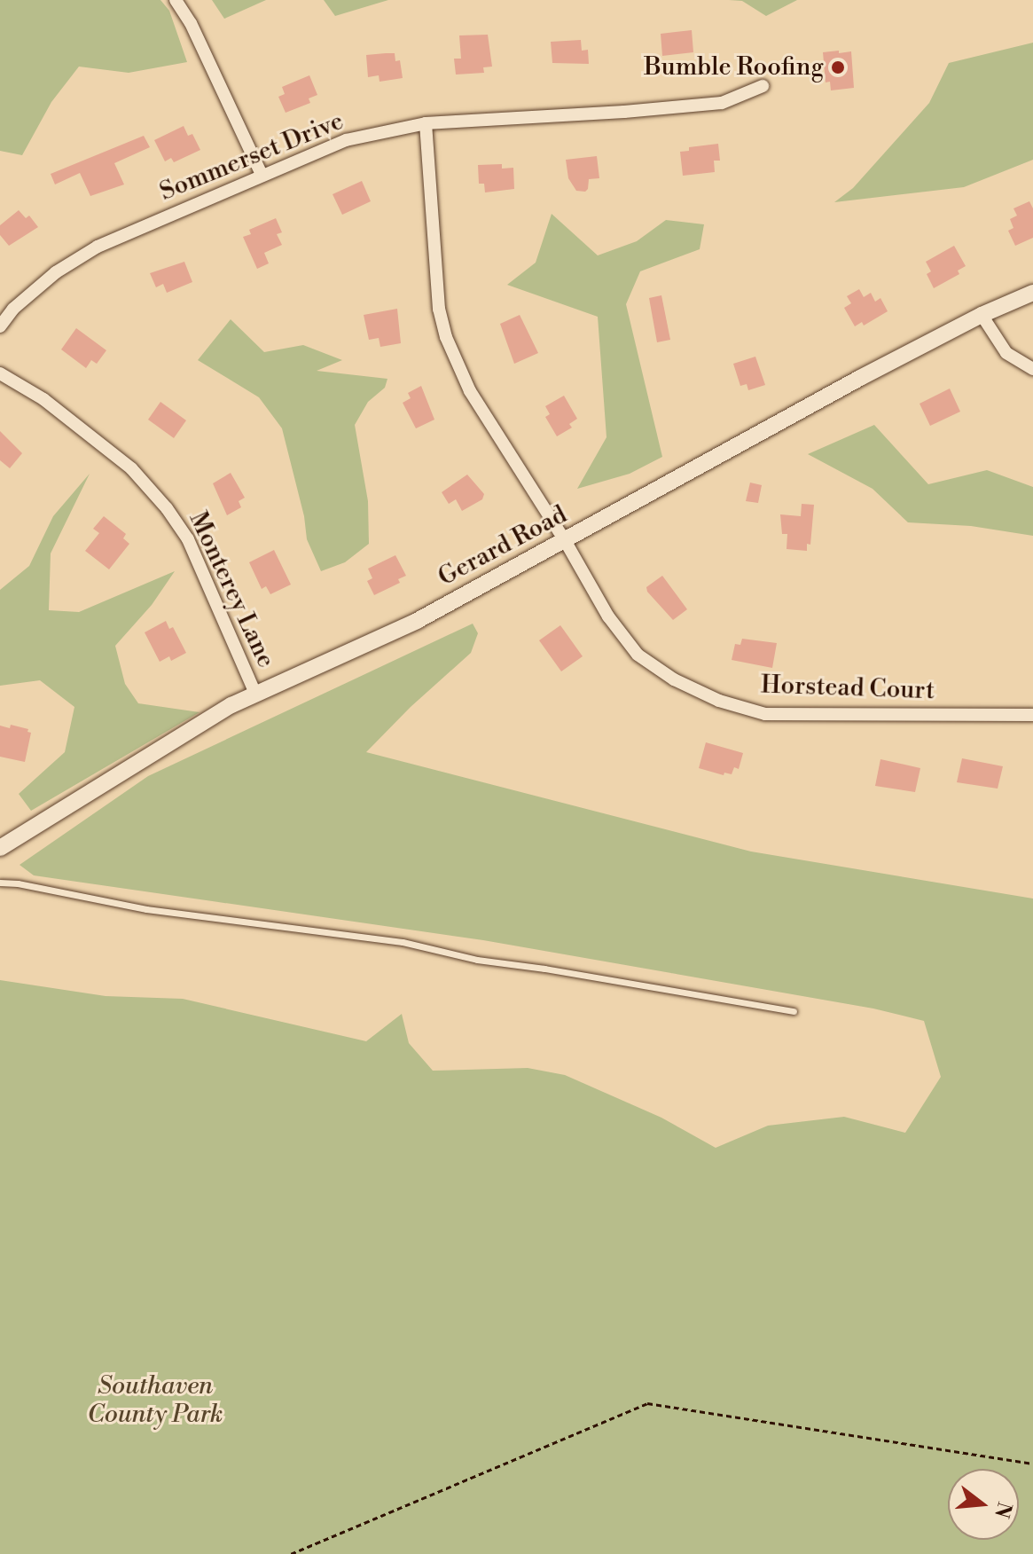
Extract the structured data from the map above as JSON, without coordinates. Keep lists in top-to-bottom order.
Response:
{
  "streets": {
    "street": [
      "Sommerset Drive",
      "Gerard Road",
      "Monterey Lane",
      "Horstead Court"
    ]
  },
  "crossings": [
    ["Sommerset Drive", "Horstead Court"],
    ["Gerard Road", "Monterey Lane"],
    ["Gerard Road", "Horstead Court"]
  ],
  "parks": ["Southaven County Park"],
  "places": ["Bumble Roofing"],
  "north": "right"
}
